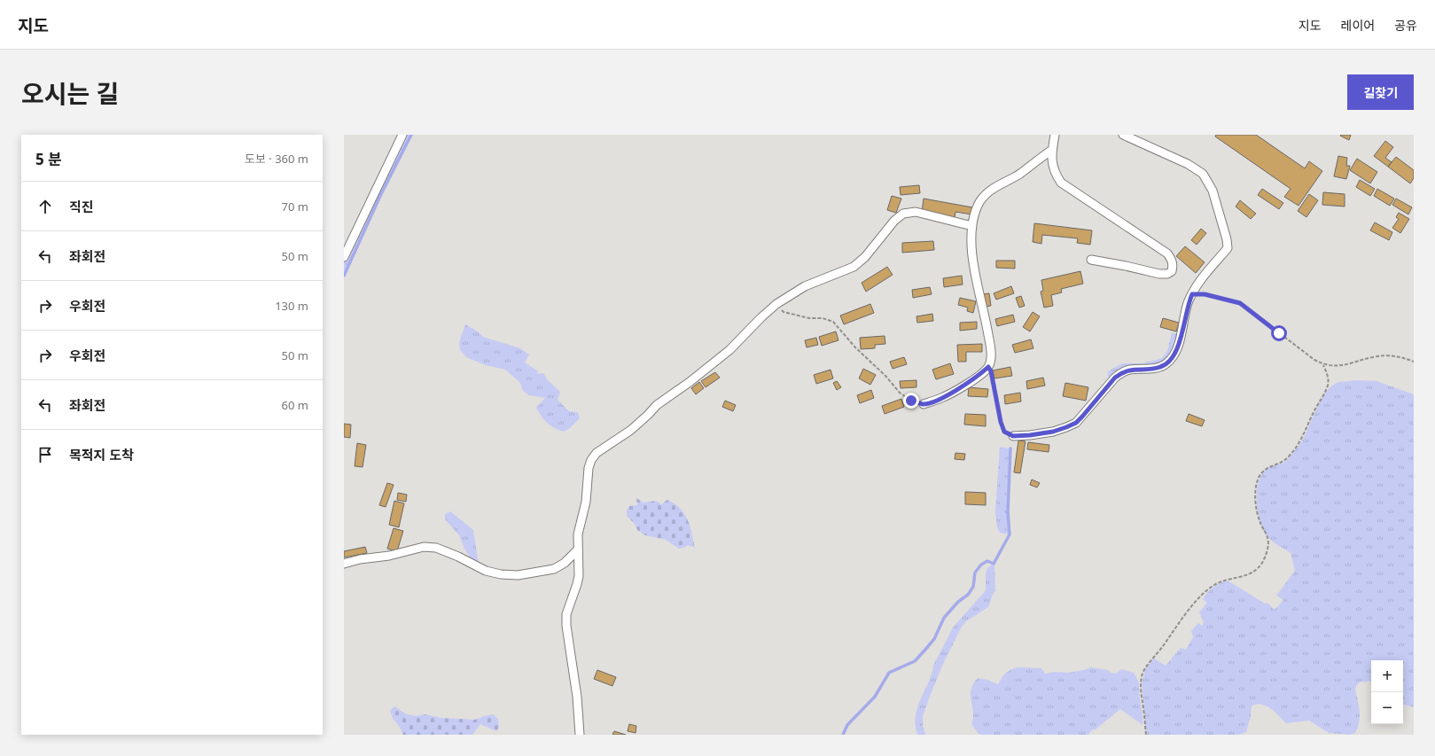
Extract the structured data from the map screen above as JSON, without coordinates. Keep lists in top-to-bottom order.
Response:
{
  "page": {
    "header": "지도",
    "nav": ["지도", "레이어", "공유"],
    "title": "오시는 길",
    "buttons": "길찾기",
    "heading": ["5 분", "도보 · 360 m"],
    "list": [
      ["직진", "70 m"],
      ["좌회전", "50 m"],
      ["우회전", "130 m"],
      ["우회전", "50 m"],
      ["좌회전", "60 m"],
      "목적지 도착"
    ],
    "map_buttons": ["+", "−"]
  }
}
